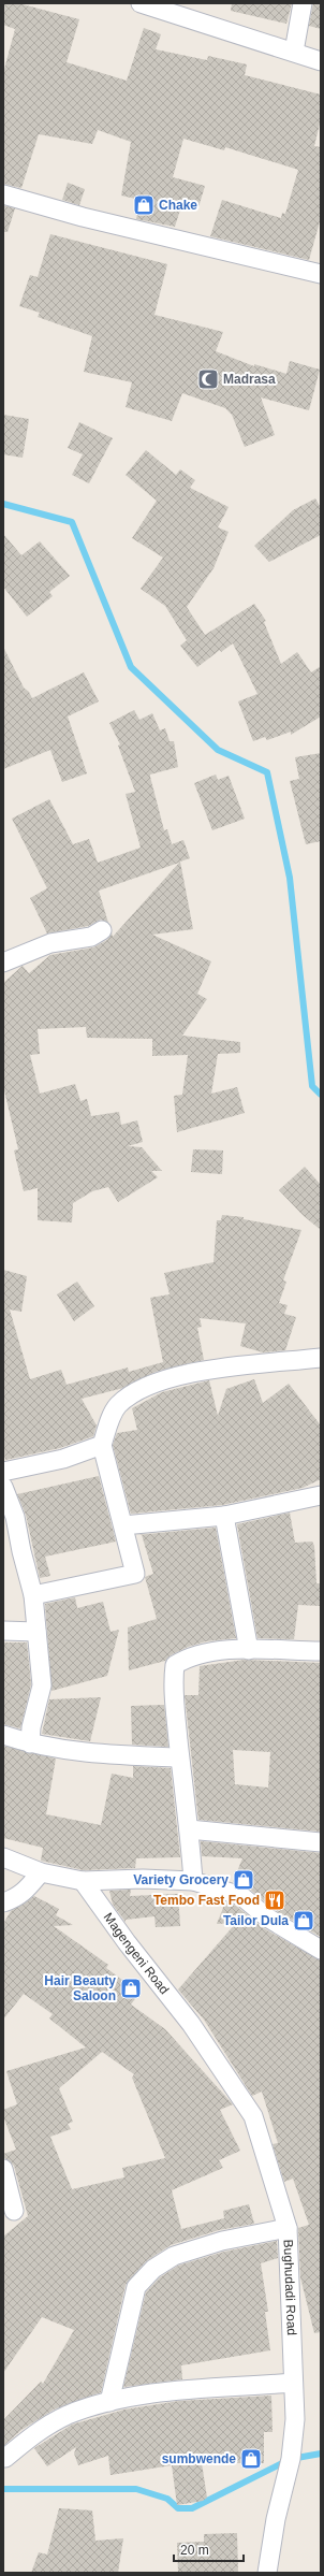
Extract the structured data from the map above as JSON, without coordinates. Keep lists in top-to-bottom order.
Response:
{
  "streets": {
    "street": ["Magengeni Road", "Bughudadi Road"]
  },
  "crossings": [
    ["Magengeni Road", "Bughudadi Road"]
  ],
  "places": {
    "shop": [
      "Chake",
      "Variety Grocery",
      "Tailor Dula",
      "Hair Beauty Saloon",
      "sumbwende"
    ],
    "mosque": ["Madrasa"],
    "restaurant": ["Tembo Fast Food"]
  },
  "scale_bar": "20 m"
}
